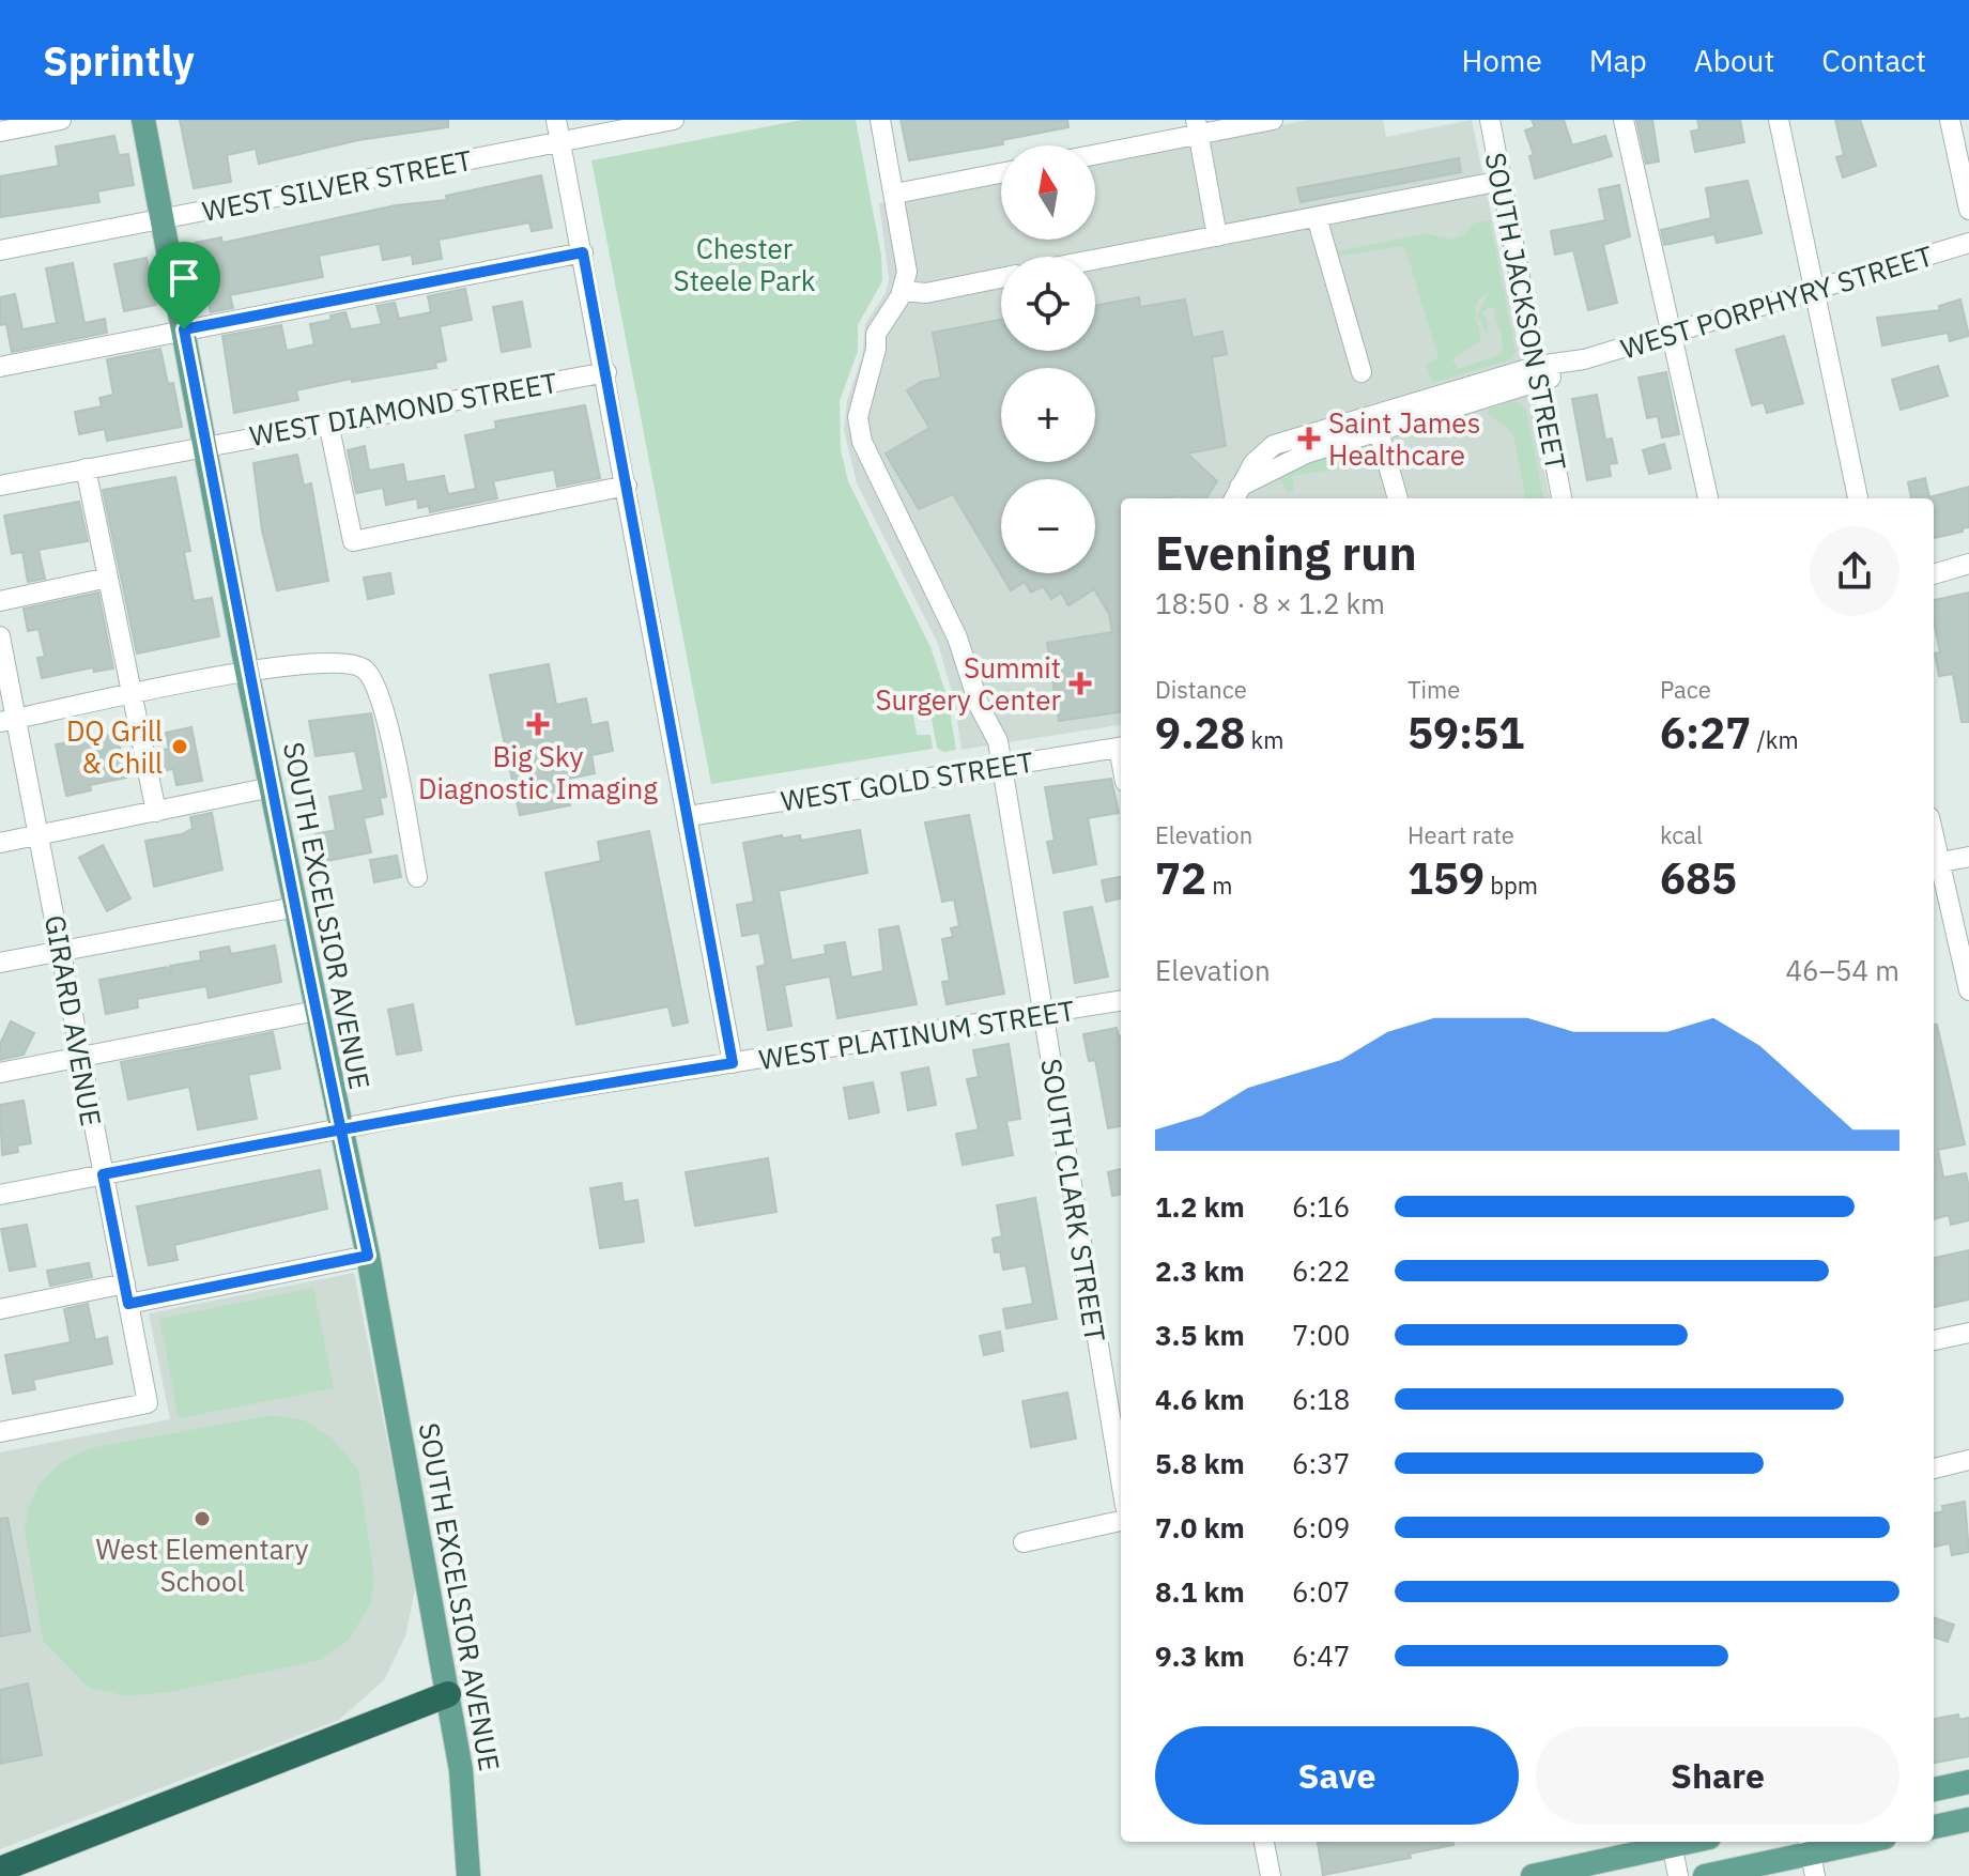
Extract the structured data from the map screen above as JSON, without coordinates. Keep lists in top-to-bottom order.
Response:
{
  "streets": {
    "main road": ["SOUTH EXCELSIOR AVENUE"],
    "street": [
      "WEST SILVER STREET",
      "WEST PORPHYRY STREET",
      "SOUTH JACKSON STREET",
      "WEST DIAMOND STREET",
      "WEST GOLD STREET",
      "GIRARD AVENUE",
      "WEST PLATINUM STREET",
      "SOUTH CLARK STREET"
    ]
  },
  "crossings": [
    ["WEST SILVER STREET", "SOUTH EXCELSIOR AVENUE"],
    ["WEST PORPHYRY STREET", "SOUTH JACKSON STREET"],
    ["WEST DIAMOND STREET", "SOUTH EXCELSIOR AVENUE"],
    ["WEST GOLD STREET", "SOUTH CLARK STREET"],
    ["SOUTH EXCELSIOR AVENUE", "WEST PLATINUM STREET"],
    ["GIRARD AVENUE", "WEST PLATINUM STREET"],
    ["WEST PLATINUM STREET", "SOUTH CLARK STREET"]
  ],
  "parks": ["Chester Steele Park"],
  "places": {
    "health": ["Saint James Healthcare", "Summit Surgery Center", "Big Sky Diagnostic Imaging"],
    "other": ["DQ Grill & Chill", "West Elementary School"]
  },
  "north": "top",
  "page": {
    "header": "Sprintly",
    "nav": [
      "Home",
      "Map",
      "About",
      "Contact"
    ],
    "map_buttons": ["+", "−"],
    "heading": ["Evening run", "18:50 · 8 × 1.2 km"],
    "stats": [
      ["Distance", "9.28 km"],
      ["Time", "59:51"],
      ["Pace", "6:27 /km"],
      ["Elevation", "72 m"],
      ["Heart rate", "159 bpm"],
      ["kcal", "685"]
    ],
    "chart": ["Elevation", "46–54 m"],
    "list": [
      {
        "name": "1.2 km",
        "note": "6:16"
      },
      {
        "name": "2.3 km",
        "note": "6:22"
      },
      {
        "name": "3.5 km",
        "note": "7:00"
      },
      {
        "name": "4.6 km",
        "note": "6:18"
      },
      {
        "name": "5.8 km",
        "note": "6:37"
      },
      {
        "name": "7.0 km",
        "note": "6:09"
      },
      {
        "name": "8.1 km",
        "note": "6:07"
      },
      {
        "name": "9.3 km",
        "note": "6:47"
      }
    ],
    "buttons": ["Save", "Share"]
  }
}
